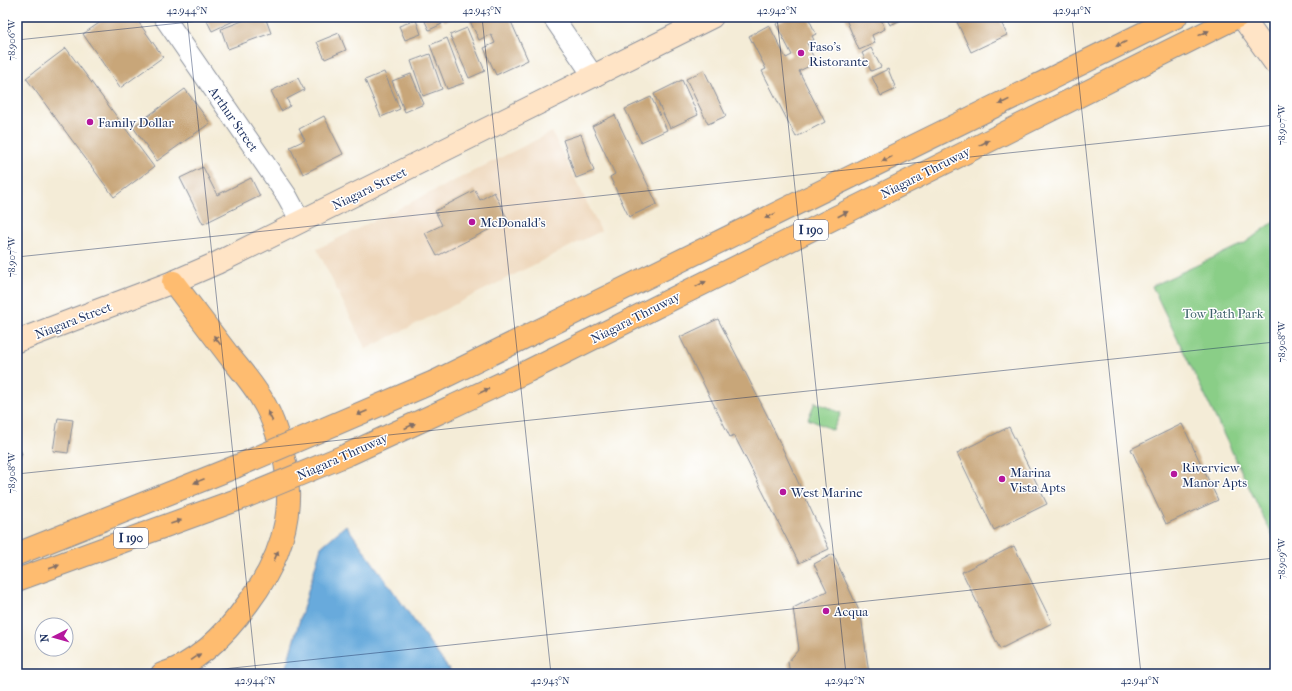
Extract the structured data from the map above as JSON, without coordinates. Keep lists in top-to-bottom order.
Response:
{
  "streets": {
    "highway": ["Niagara Thruway", "I 190"],
    "main road": ["Niagara Street"],
    "street": ["Arthur Street"]
  },
  "crossings": [
    ["Arthur Street", "Niagara Street"]
  ],
  "parks": ["Tow Path Park"],
  "places": [
    "Faso's Ristorante",
    "Family Dollar",
    "McDonald's",
    "Riverview Manor Apts",
    "Marina Vista Apts",
    "West Marine",
    "Acqua"
  ],
  "north": "left",
  "coordinates": [
    "42.944°N",
    "42.943°N",
    "42.942°N",
    "42.941°N",
    "78.906°W",
    "78.907°W",
    "78.908°W",
    "78.909°W"
  ]
}
